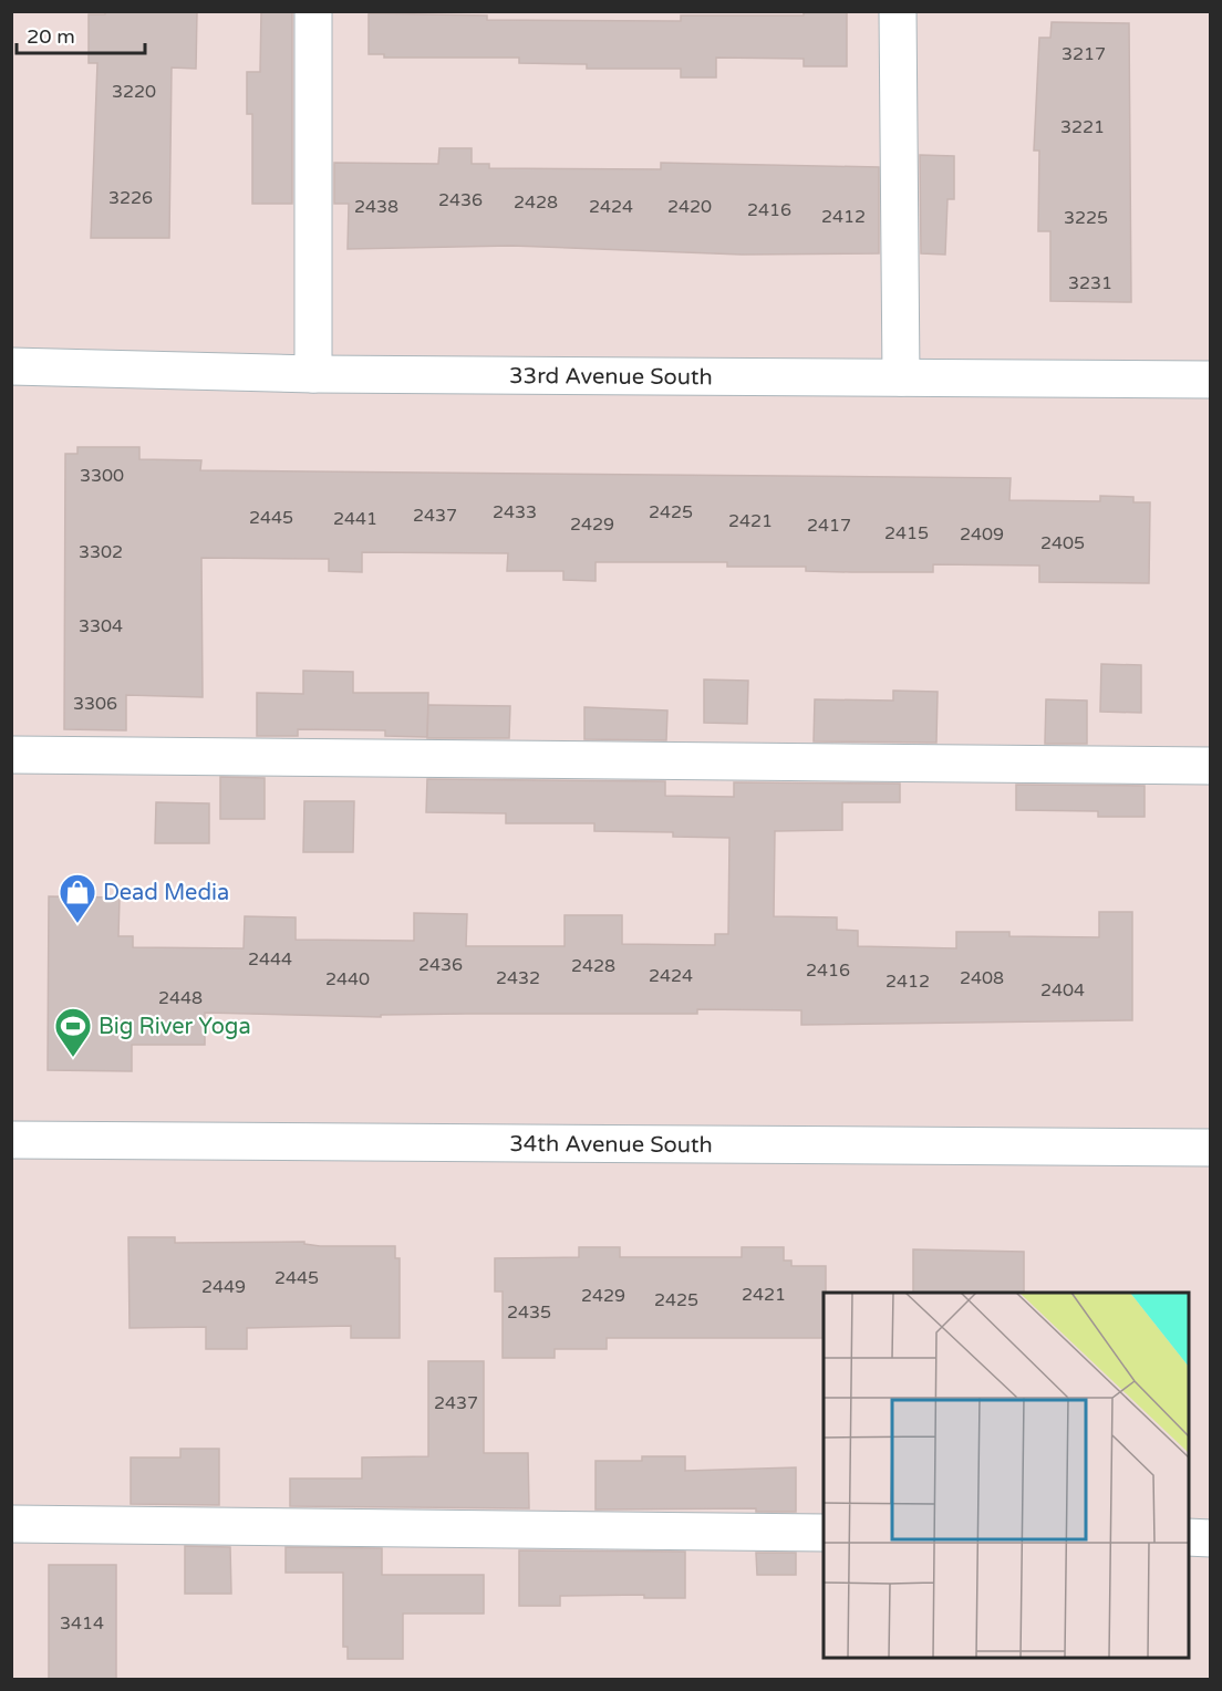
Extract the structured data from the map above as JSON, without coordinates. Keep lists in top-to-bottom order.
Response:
{
  "streets": {
    "street": ["33rd Avenue South", "34th Avenue South"]
  },
  "places": {
    "shop": ["Dead Media"],
    "sports": ["Big River Yoga"]
  },
  "house_numbers": [
    "3217",
    "3220",
    "3221",
    "3226",
    "2436",
    "2428",
    "2438",
    "2424",
    "2420",
    "2416",
    "2412",
    "3225",
    "3231",
    "3300",
    "2433",
    "2425",
    "2437",
    "2445",
    "2441",
    "2421",
    "2429",
    "2417",
    "2415",
    "2409",
    "2405",
    "3302",
    "3304",
    "3306",
    "2444",
    "2436",
    "2428",
    "2416",
    "2424",
    "2432",
    "2408",
    "2440",
    "2412",
    "2404",
    "2448",
    "2445",
    "2449",
    "2421",
    "2429",
    "2425",
    "2435",
    "2437",
    "3414"
  ],
  "scale_bar": "20 m"
}
